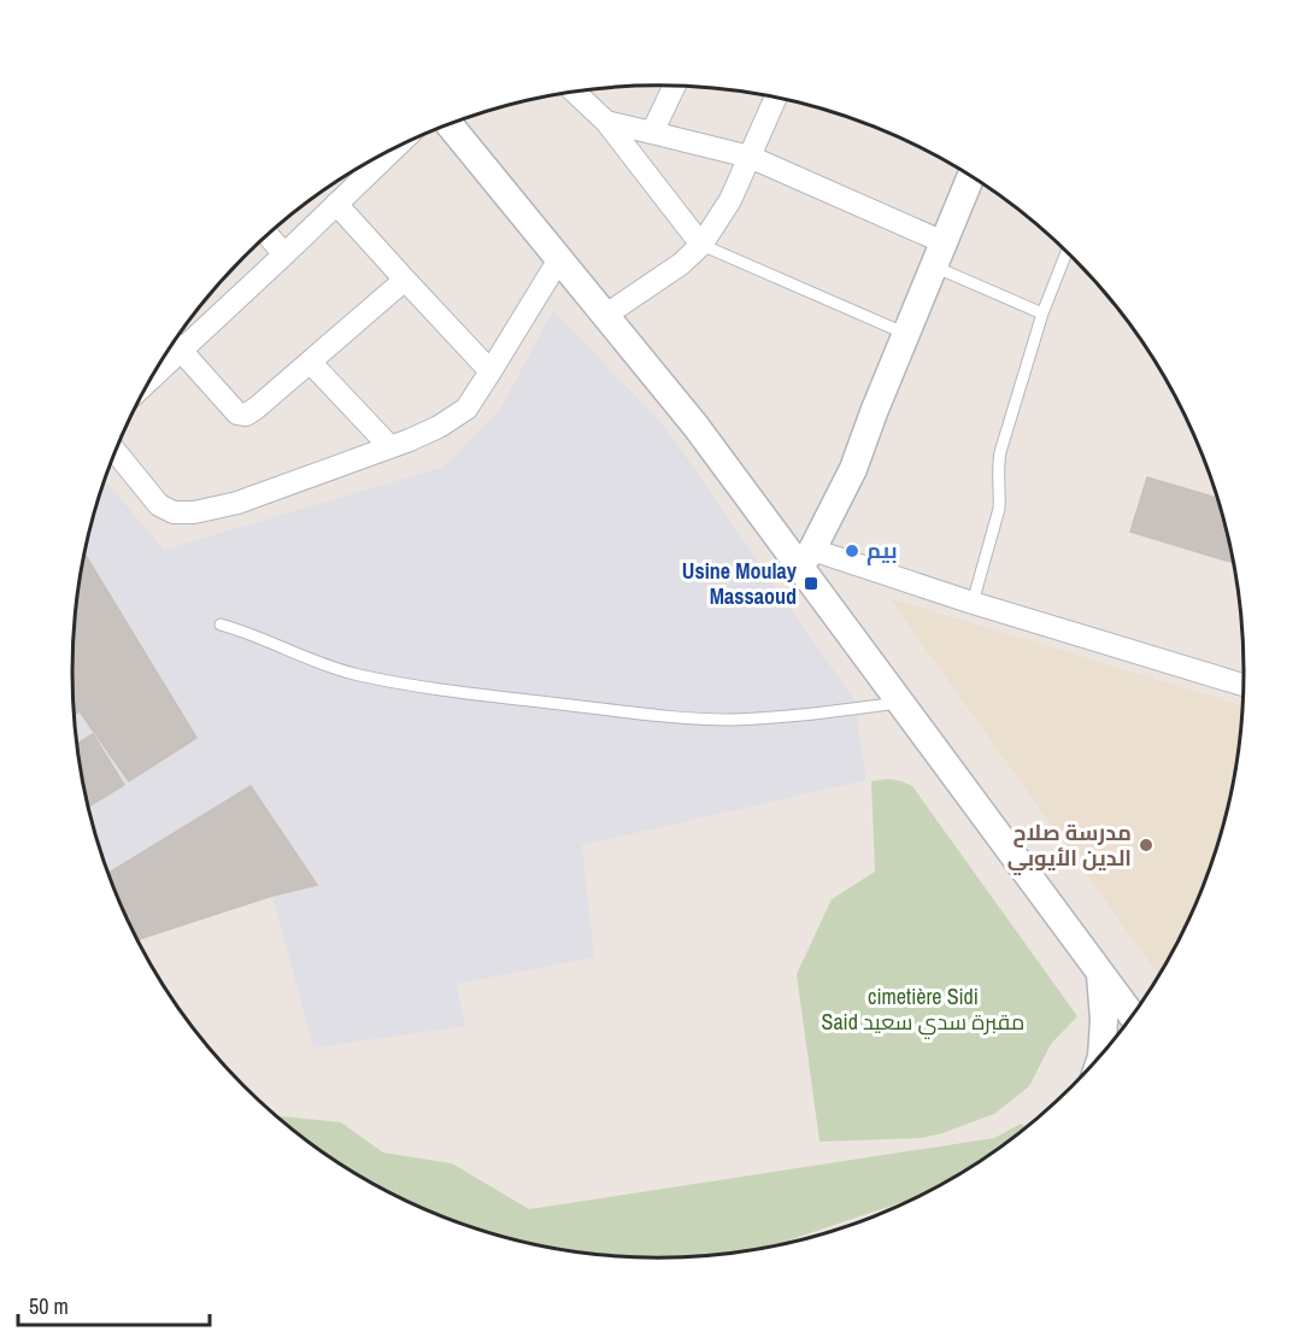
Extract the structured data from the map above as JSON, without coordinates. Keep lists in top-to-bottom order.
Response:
{
  "parks": ["cimetière Sidi Said مقبرة سدي سعيد"],
  "places": {
    "other": ["بيم", "مدرسة صلاح الدين الأيوبي"],
    "transit": ["Usine Moulay Massaoud"]
  },
  "scale_bar": "50 m"
}
